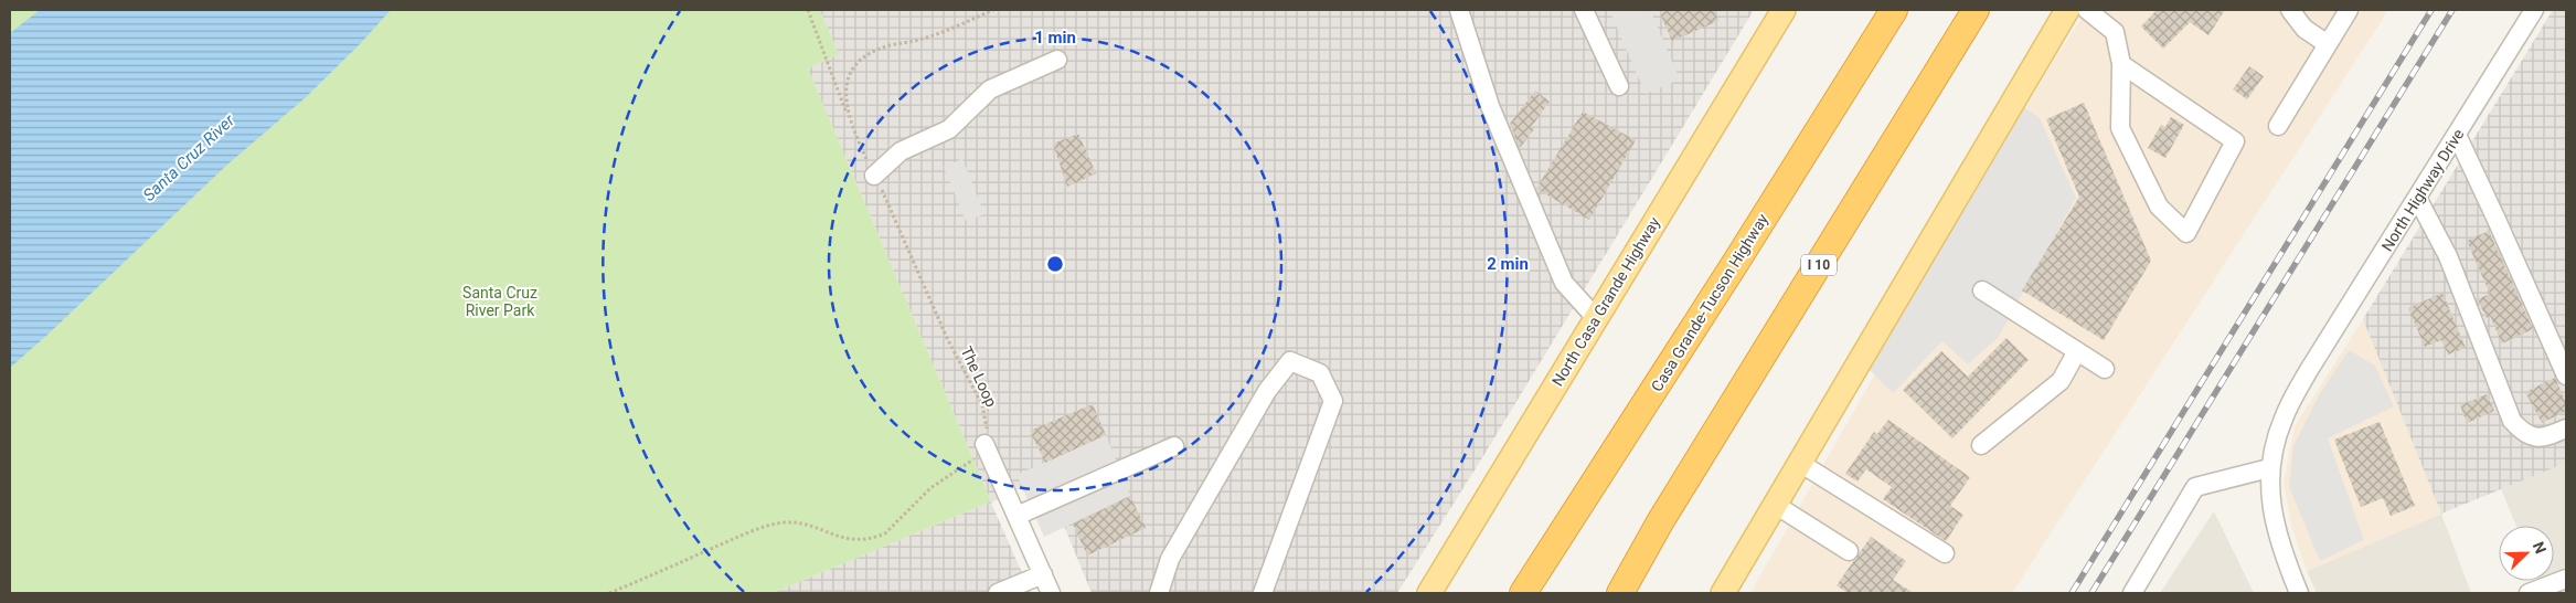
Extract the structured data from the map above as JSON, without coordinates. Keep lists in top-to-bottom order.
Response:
{
  "streets": {
    "highway": ["I 10", "Casa Grande-Tucson Highway"],
    "main road": ["North Casa Grande Highway"],
    "street": ["North Highway Drive"],
    "path": ["The Loop"]
  },
  "water": ["Santa Cruz River"],
  "parks": ["Santa Cruz River Park"],
  "north": "top right",
  "rings": ["1 min", "2 min"]
}
